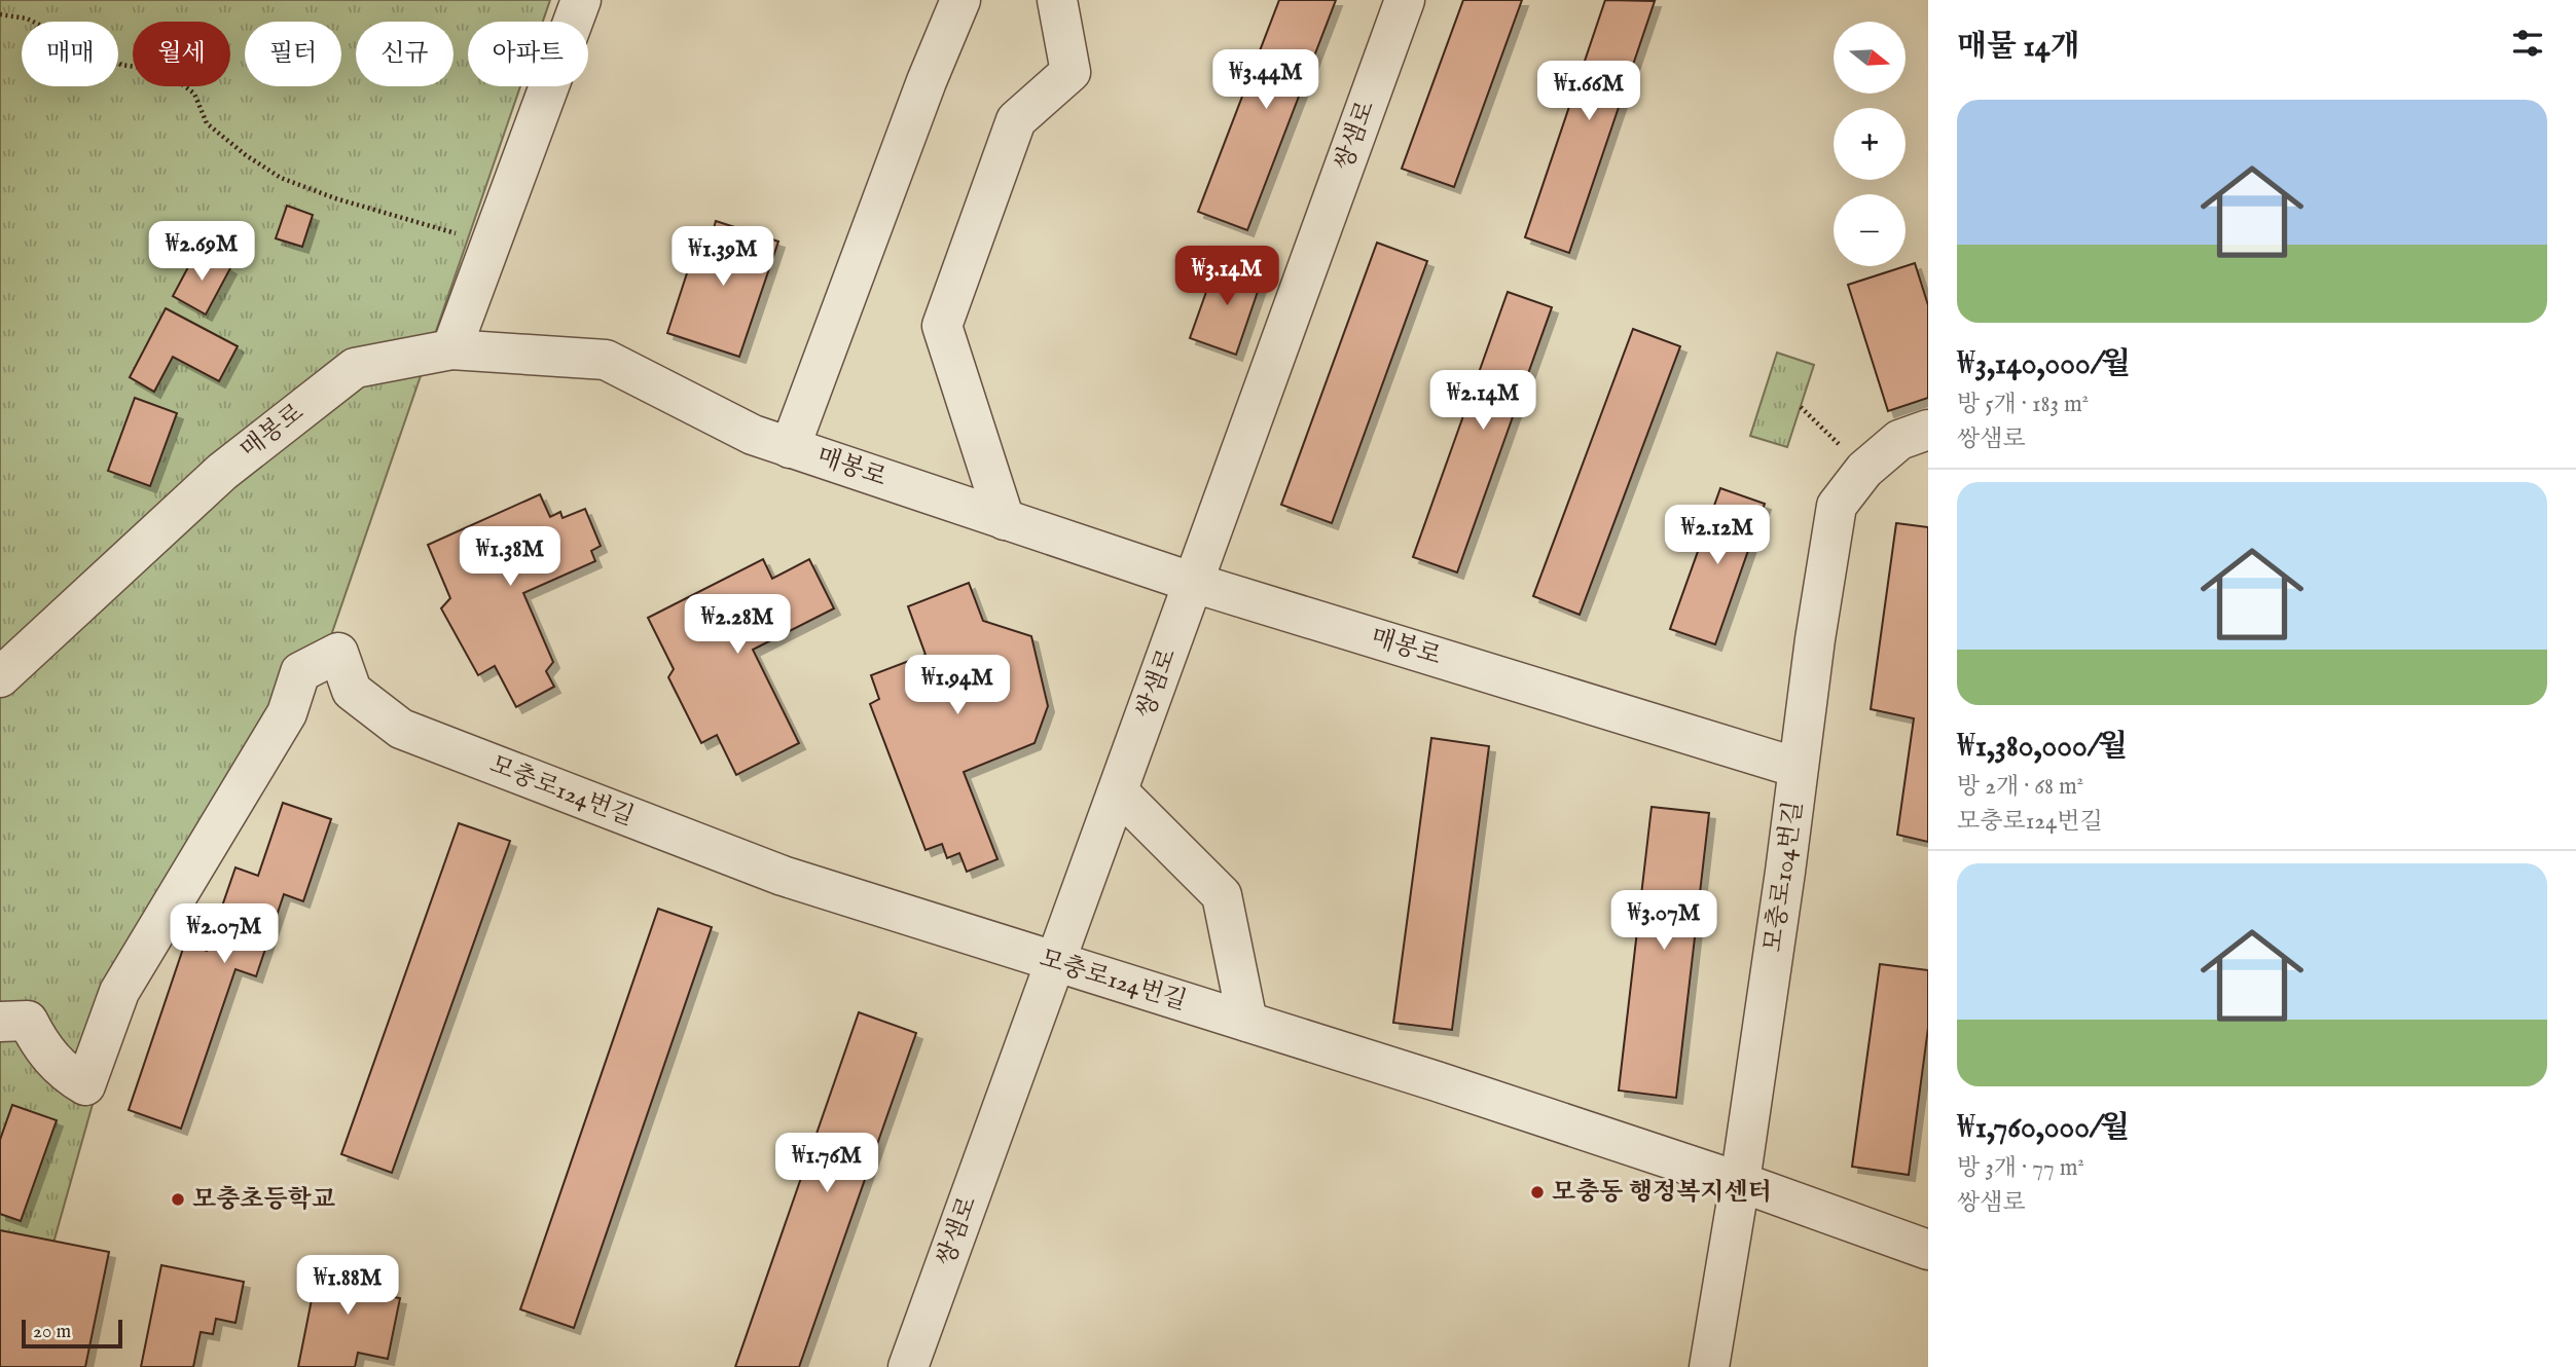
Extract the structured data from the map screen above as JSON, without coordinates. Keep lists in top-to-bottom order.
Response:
{
  "streets": {
    "street": [
      "쌍샘로",
      "매봉로",
      "모충로124번길",
      "모충로104번길"
    ]
  },
  "crossings": [
    ["쌍샘로", "매봉로"],
    ["쌍샘로", "모충로124번길"],
    ["매봉로", "모충로104번길"],
    ["모충로124번길", "모충로104번길"]
  ],
  "places": ["모충동 행정복지센터", "모충초등학교"],
  "scale_bar": "20 m",
  "north": "right",
  "page": {
    "heading": "매물 14개",
    "map_buttons": ["+", "−"],
    "chip": [
      "매매",
      "월세",
      "필터",
      "신규",
      "아파트"
    ],
    "price": [
      "₩3.44M",
      "₩1.66M",
      "₩2.69M",
      "₩1.39M",
      "₩3.14M",
      "₩2.14M",
      "₩2.12M",
      "₩1.38M",
      "₩2.28M",
      "₩1.94M",
      "₩3.07M",
      "₩2.07M",
      "₩1.76M",
      "₩1.88M"
    ],
    "list": [
      {
        "name": "₩3,140,000/월",
        "note": "방 5개 · 183 m² · 쌍샘로"
      },
      {
        "name": "₩1,380,000/월",
        "note": "방 2개 · 68 m² · 모충로124번길"
      },
      {
        "name": "₩1,760,000/월",
        "note": "방 3개 · 77 m² · 쌍샘로"
      }
    ],
    "scale": "20 m"
  }
}
